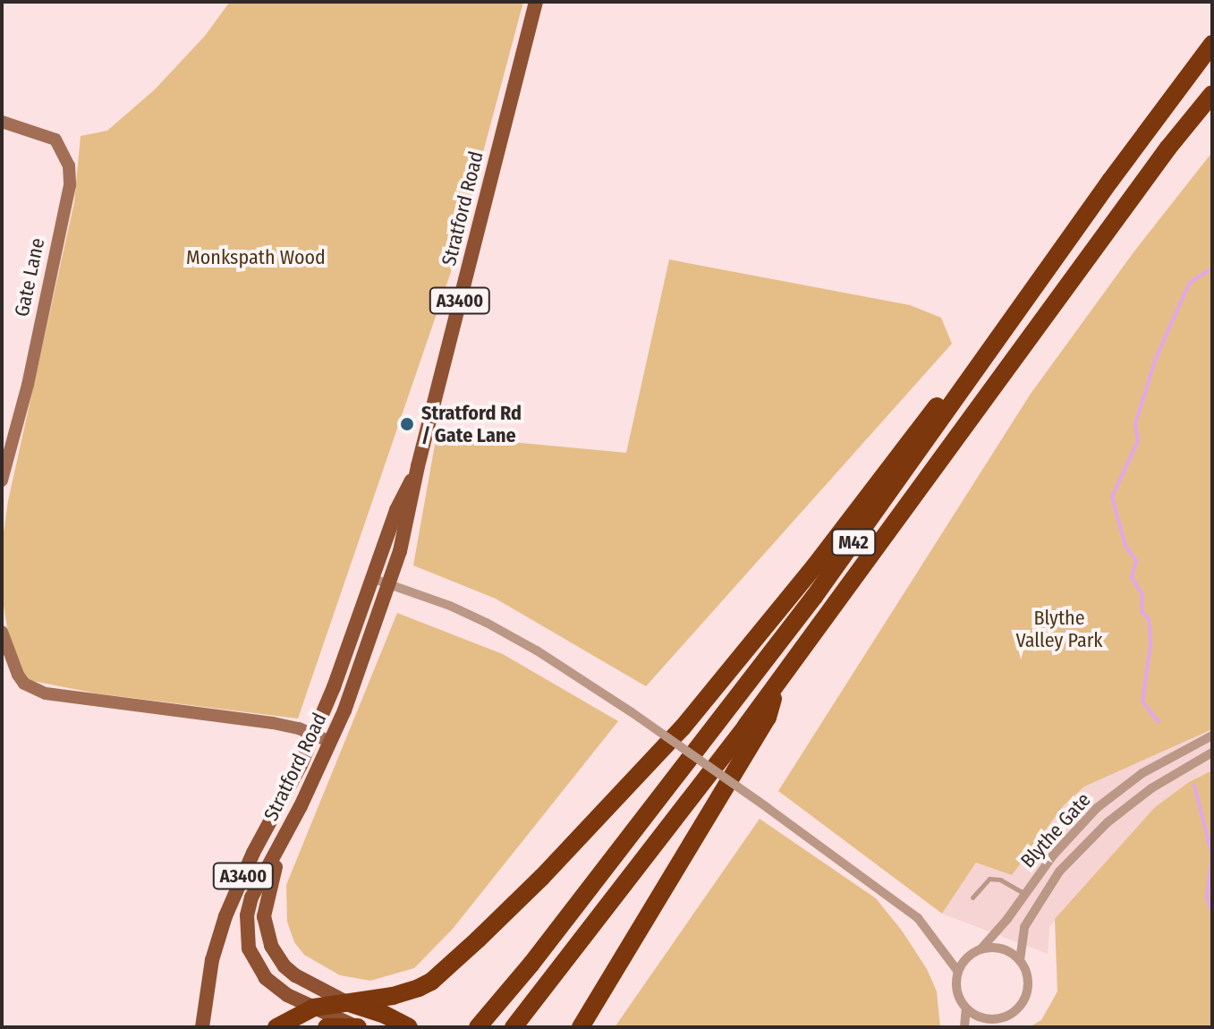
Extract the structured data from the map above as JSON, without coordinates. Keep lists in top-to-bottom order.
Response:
{
  "streets": {
    "highway": ["M42"],
    "main road": ["Stratford Road", "A3400"],
    "street": ["Gate Lane", "Blythe Gate"]
  },
  "parks": ["Monkspath Wood", "Blythe Valley Park"],
  "places": ["Stratford Rd / Gate Lane"]
}
